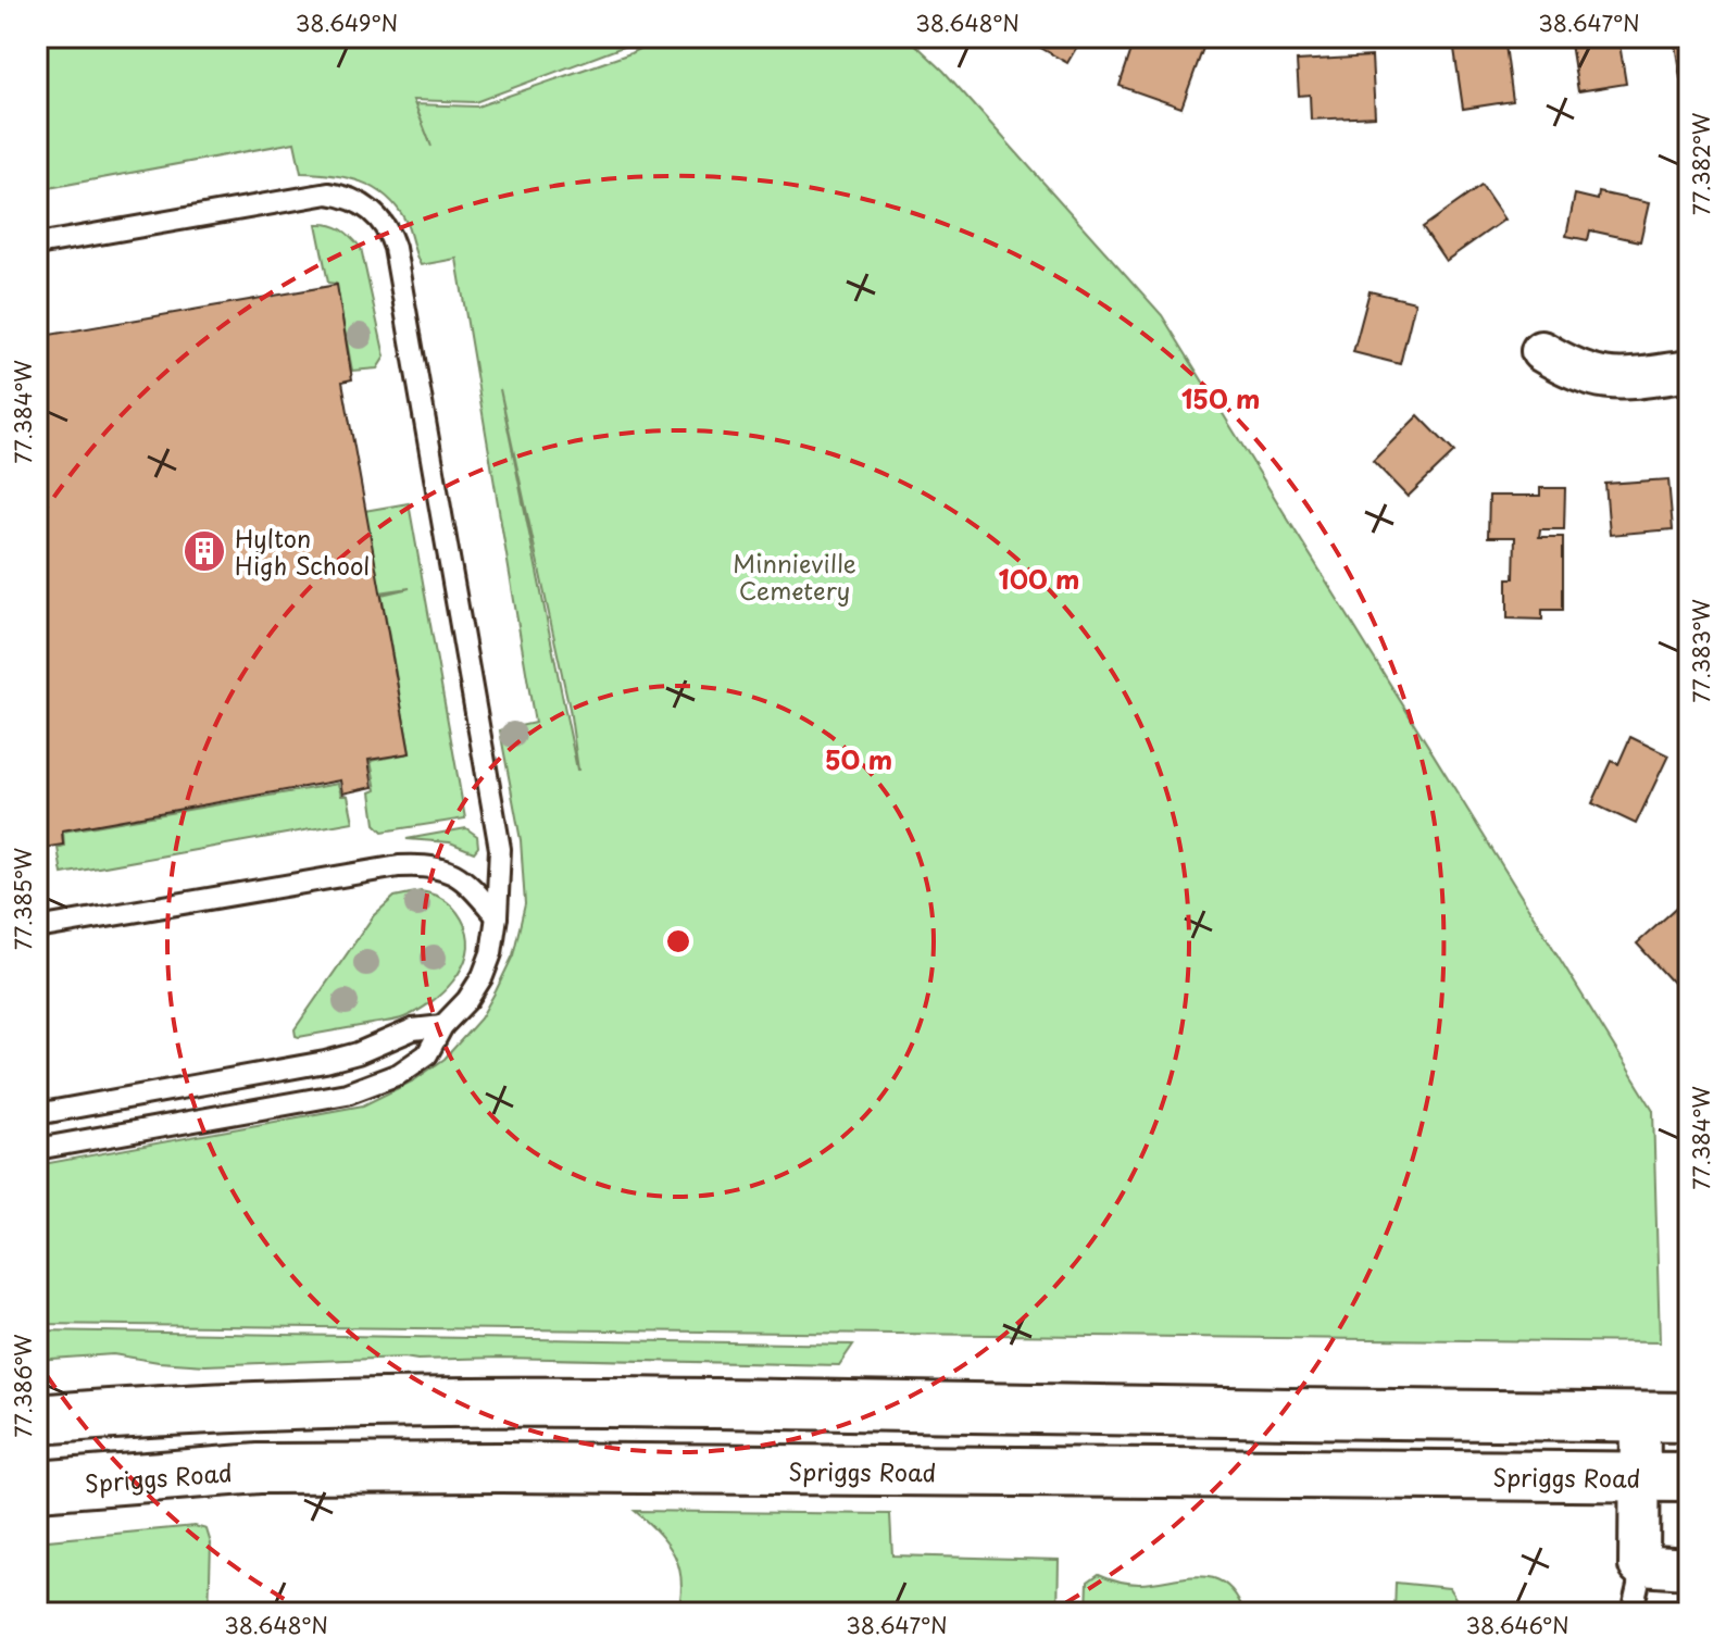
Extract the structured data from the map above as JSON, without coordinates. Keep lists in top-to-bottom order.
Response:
{
  "streets": {
    "main road": ["Spriggs Road"]
  },
  "parks": ["Minnieville Cemetery"],
  "places": {
    "building": ["Hylton High School"]
  },
  "coordinates": [
    "38.649°N",
    "38.648°N",
    "38.647°N",
    "77.382°W",
    "77.384°W",
    "77.383°W",
    "77.385°W",
    "77.386°W",
    "38.646°N"
  ],
  "rings": ["150 m", "100 m", "50 m"]
}
